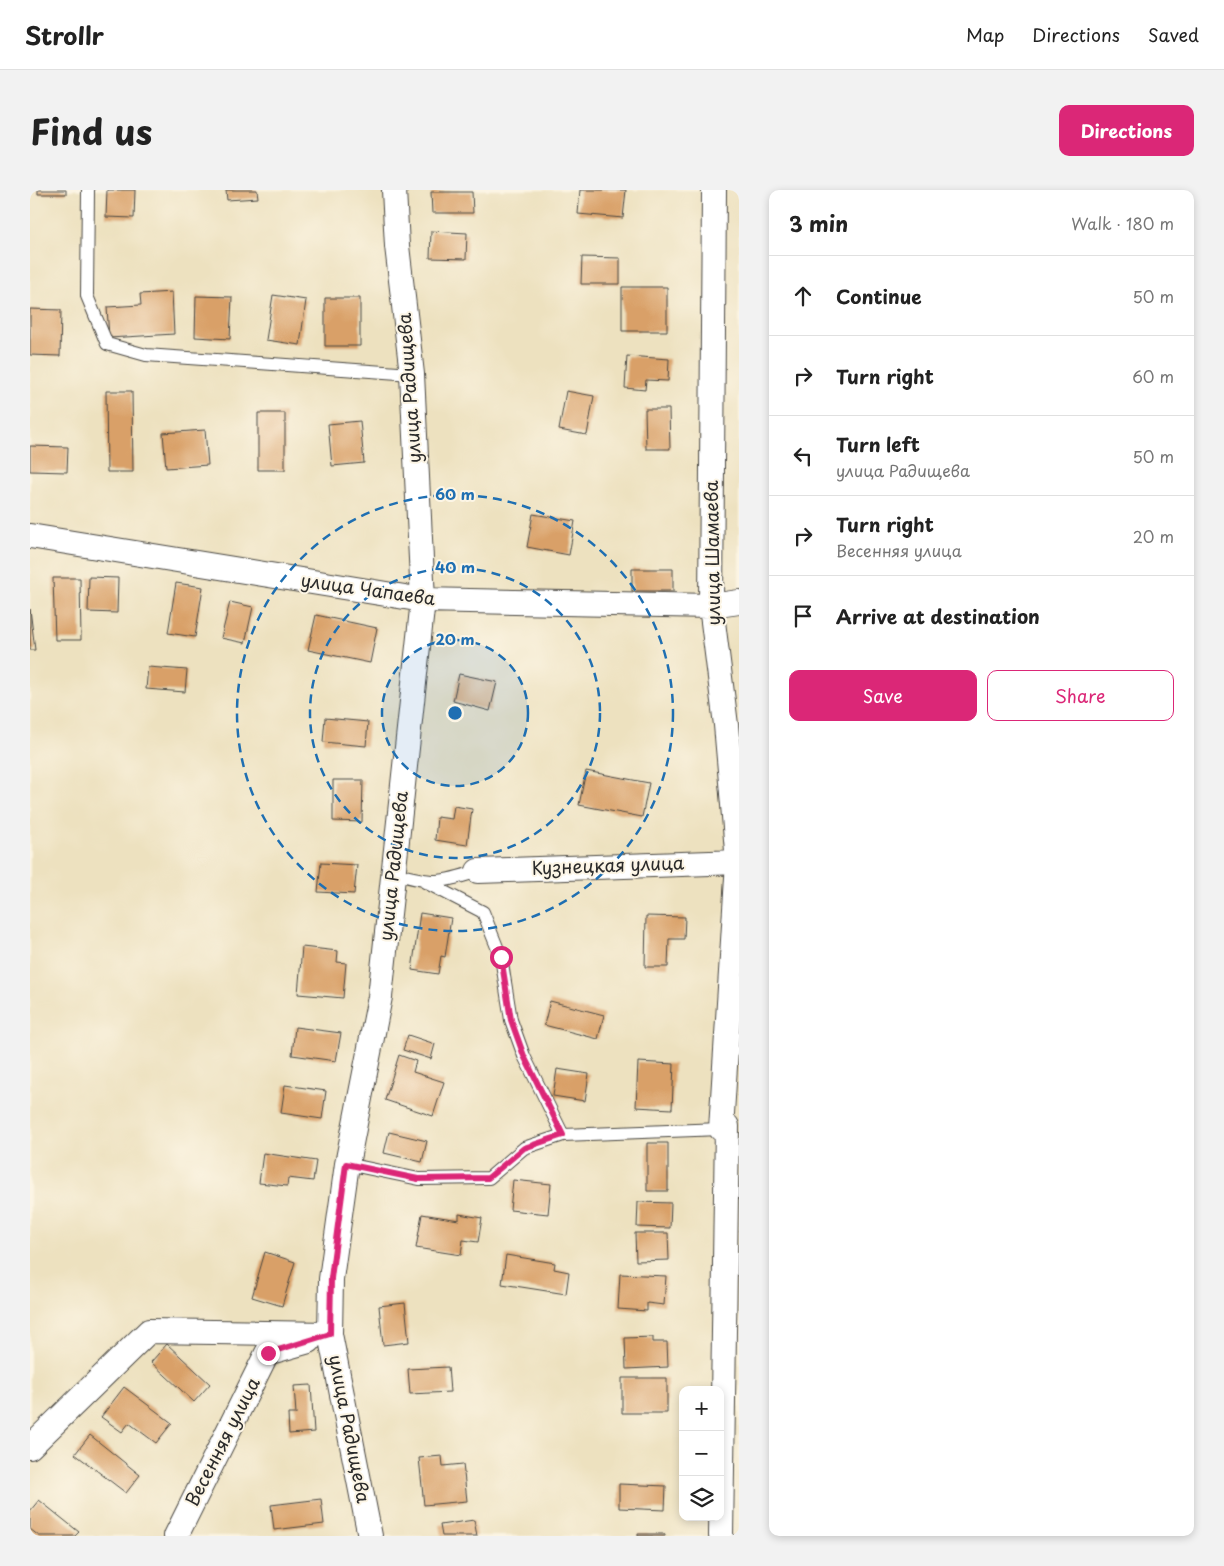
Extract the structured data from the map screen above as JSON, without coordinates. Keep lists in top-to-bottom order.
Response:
{
  "streets": {
    "street": [
      "улица Радищева",
      "улица Шамаева",
      "улица Чапаева",
      "Кузнецкая улица",
      "Весенняя улица"
    ]
  },
  "crossings": [
    ["улица Радищева", "улица Чапаева"],
    ["улица Радищева", "Весенняя улица"],
    ["улица Шамаева", "улица Чапаева"],
    ["улица Шамаева", "Кузнецкая улица"]
  ],
  "page": {
    "header": "Strollr",
    "nav": ["Map", "Directions", "Saved"],
    "title": "Find us",
    "buttons": [
      "Directions",
      ["Save", "Share"]
    ],
    "heading": ["3 min", "Walk · 180 m"],
    "list": [
      ["Continue", "50 m"],
      ["Turn right", "60 m"],
      ["Turn left", "улица Радищева", "50 m"],
      ["Turn right", "Весенняя улица", "20 m"],
      "Arrive at destination"
    ],
    "map_buttons": ["+", "−"]
  },
  "rings": ["60 m", "40 m", "20 m"]
}
